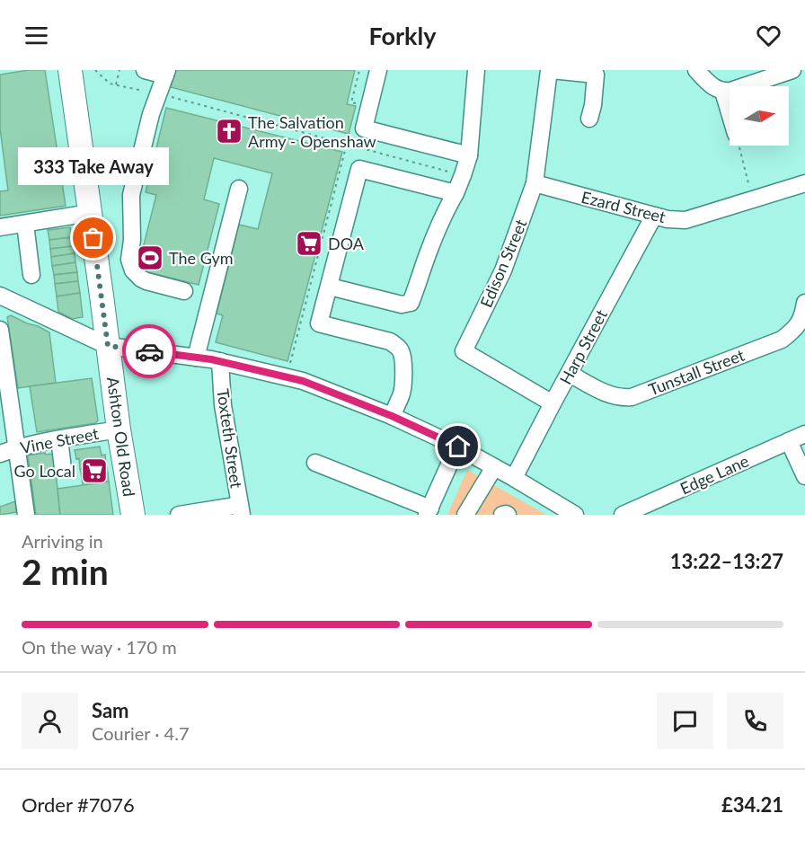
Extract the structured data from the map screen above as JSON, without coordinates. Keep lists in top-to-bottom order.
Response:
{
  "streets": {
    "highway": ["Ashton Old Road"],
    "street": [
      "Ezard Street",
      "Edison Street",
      "Harp Street",
      "Tunstall Street",
      "Toxteth Street",
      "Vine Street",
      "Edge Lane"
    ]
  },
  "crossings": [
    ["Ezard Street", "Edison Street"],
    ["Ezard Street", "Harp Street"],
    ["Edison Street", "Harp Street"],
    ["Harp Street", "Tunstall Street"],
    ["Ashton Old Road", "Vine Street"]
  ],
  "places": {
    "church": ["The Salvation Army - Openshaw"],
    "other": ["333 Take Away"],
    "supermarket": ["DOA", "Go Local"],
    "sports": ["The Gym"]
  },
  "north": "right",
  "page": {
    "header": "Forkly",
    "bubble": "333 Take Away",
    "heading": ["2 min", "Arriving in", "13:22–13:27"],
    "panel": [
      "Sam",
      "Courier · 4.7",
      "Order #7076",
      "£34.21"
    ],
    "bar": "On the way · 170 m"
  }
}
